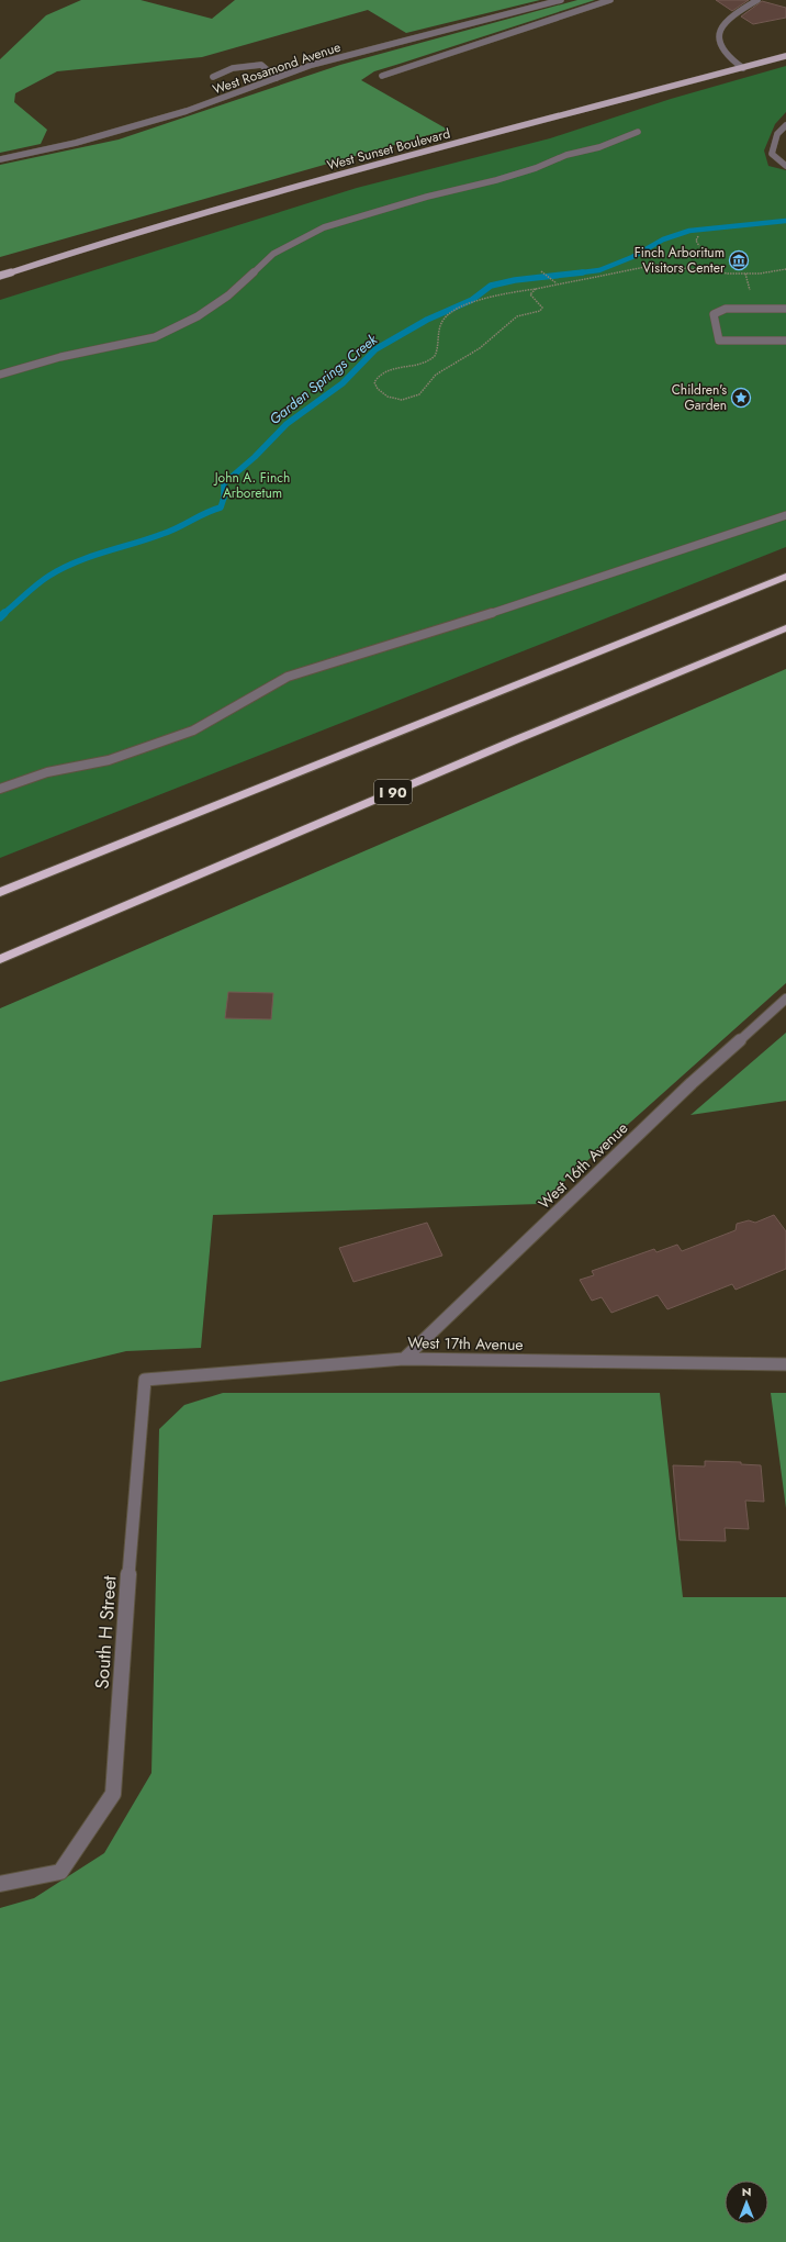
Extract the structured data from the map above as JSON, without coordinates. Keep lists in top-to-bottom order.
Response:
{
  "streets": {
    "highway": ["I 90"],
    "main road": ["West Sunset Boulevard"],
    "street": [
      "West Rosamond Avenue",
      "West 16th Avenue",
      "West 17th Avenue",
      "South H Street"
    ]
  },
  "crossings": [
    ["West 16th Avenue", "West 17th Avenue"],
    ["West 17th Avenue", "South H Street"]
  ],
  "water": ["Garden Springs Creek"],
  "parks": ["John A. Finch Arboretum"],
  "places": {
    "museum": ["Finch Arboritum Visitors Center"],
    "place": ["Children's Garden"]
  },
  "north": "top"
}
